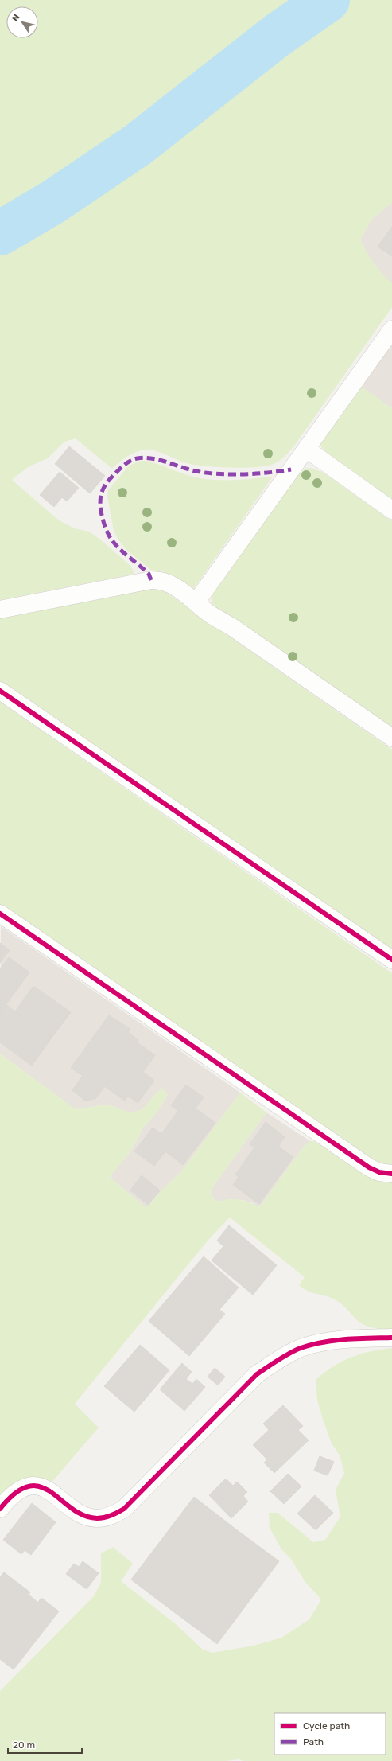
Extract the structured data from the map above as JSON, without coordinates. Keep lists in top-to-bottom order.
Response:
{
  "legend": ["Cycle path", "Path"],
  "scale_bar": "20 m",
  "north": "top left"
}
